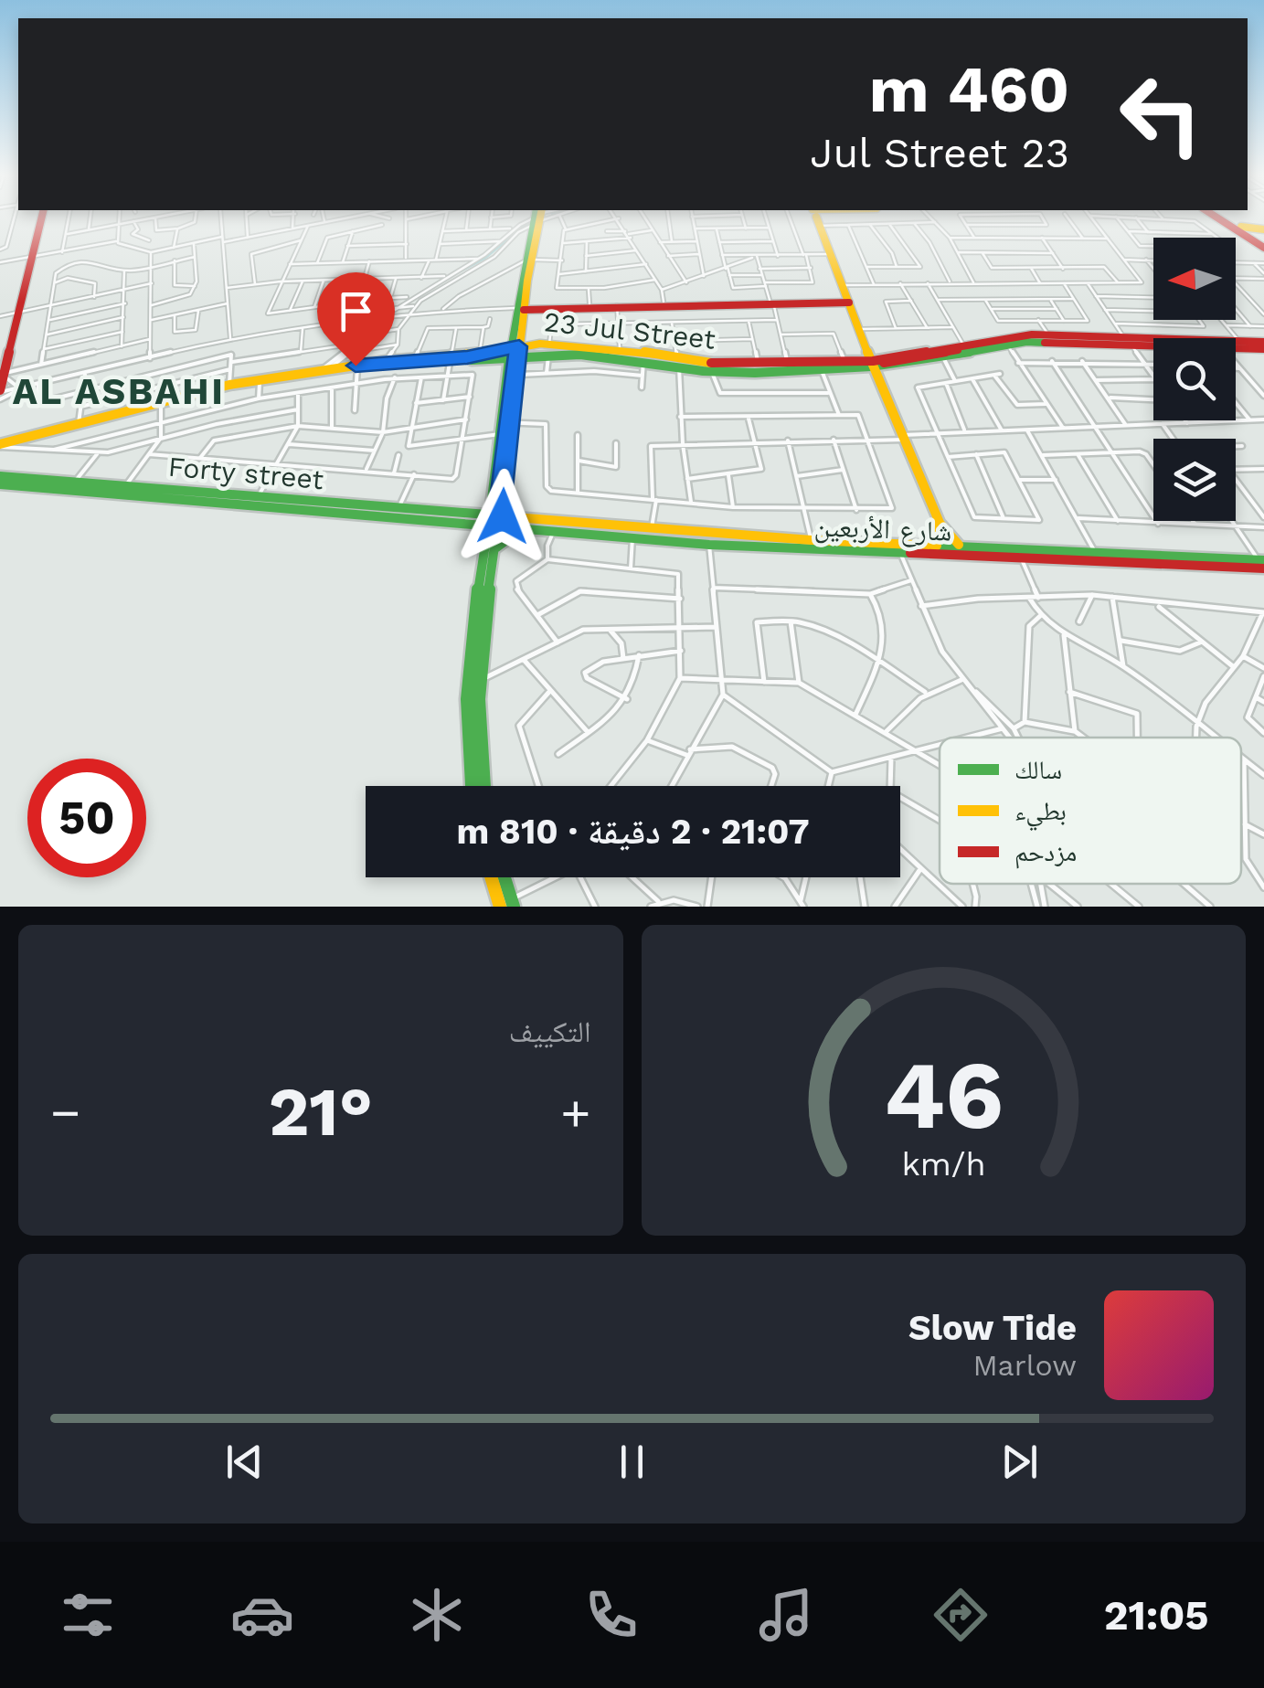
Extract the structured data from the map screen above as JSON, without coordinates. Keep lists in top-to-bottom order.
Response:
{
  "streets": {
    "street": ["23 Jul Street", "Forty street", "شارع الأربعين"]
  },
  "crossings": [
    ["Forty street", "شارع الأربعين"]
  ],
  "districts": ["AL ASBAHI"],
  "legend": ["سالك", "بطيء", "مزدحم"],
  "north": "left",
  "page": {
    "turn": ["460 m", "23 Jul Street"],
    "limit": "50",
    "trip": "21:07 · 2 دقيقة · 810 m",
    "tile": "التكييف",
    "heat": ["−", "21°", "+"],
    "song": ["Slow Tide", "Marlow"],
    "tabs": "21:05",
    "gauge": ["46", "km/h"]
  }
}
